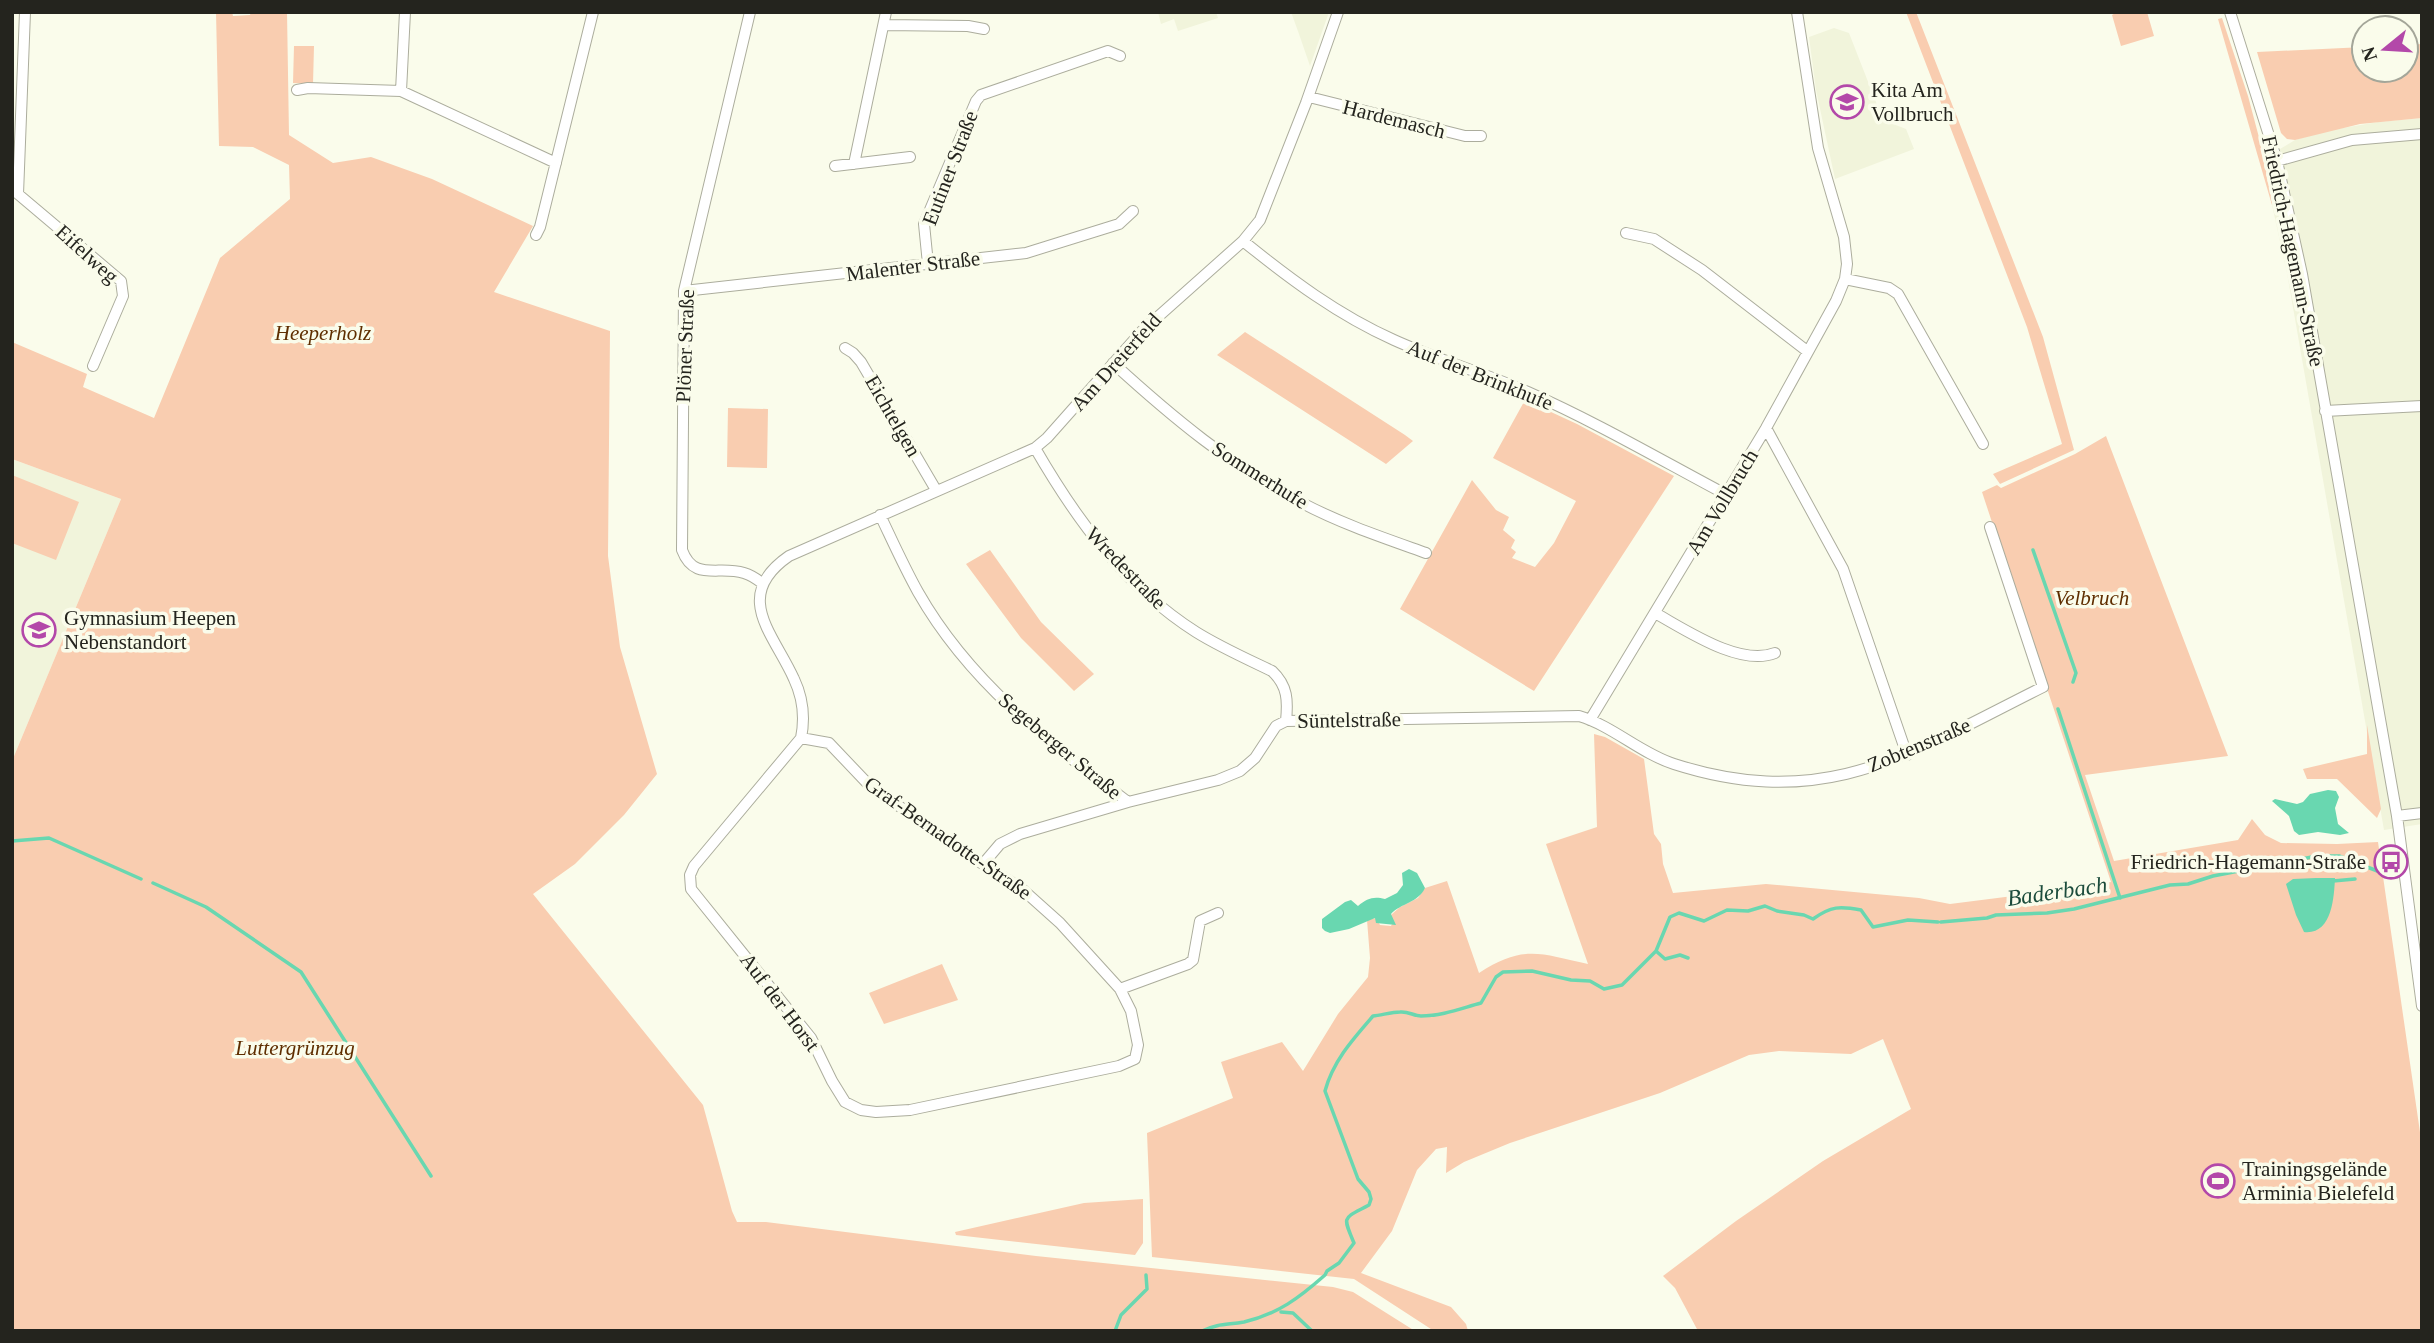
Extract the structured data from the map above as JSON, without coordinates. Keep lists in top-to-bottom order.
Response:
{
  "streets": {
    "street": [
      "Hardemasch",
      "Eutiner Straße",
      "Friedrich-Hagemann-Straße",
      "Eifelweg",
      "Malenter Straße",
      "Plöner Straße",
      "Am Dreierfeld",
      "Auf der Brinkhufe",
      "Eichtelgen",
      "Sommerhufe",
      "Am Vollbruch",
      "Wredestraße",
      "Süntelstraße",
      "Zobtenstraße",
      "Segeberger Straße",
      "Graf-Bernadotte-Straße",
      "Auf der Horst"
    ]
  },
  "crossings": [
    ["Hardemasch", "Am Dreierfeld"],
    ["Eutiner Straße", "Malenter Straße"],
    ["Malenter Straße", "Plöner Straße"],
    ["Plöner Straße", "Am Dreierfeld"],
    ["Am Dreierfeld", "Auf der Brinkhufe"],
    ["Am Dreierfeld", "Eichtelgen"],
    ["Am Dreierfeld", "Sommerhufe"],
    ["Am Dreierfeld", "Wredestraße"],
    ["Am Dreierfeld", "Segeberger Straße"],
    ["Auf der Brinkhufe", "Am Vollbruch"],
    ["Am Vollbruch", "Süntelstraße"],
    ["Am Vollbruch", "Zobtenstraße"],
    ["Wredestraße", "Süntelstraße"],
    ["Süntelstraße", "Zobtenstraße"],
    ["Süntelstraße", "Segeberger Straße"],
    ["Süntelstraße", "Graf-Bernadotte-Straße"],
    ["Graf-Bernadotte-Straße", "Auf der Horst"]
  ],
  "water": ["Baderbach"],
  "parks": ["Heeperholz", "Velbruch", "Luttergrünzug"],
  "places": {
    "school or university": ["Kita Am Vollbruch", "Gymnasium Heepen Nebenstandort"],
    "bus stop": ["Friedrich-Hagemann-Straße"],
    "sports": ["Trainingsgelände Arminia Bielefeld"]
  },
  "north": "left"
}
